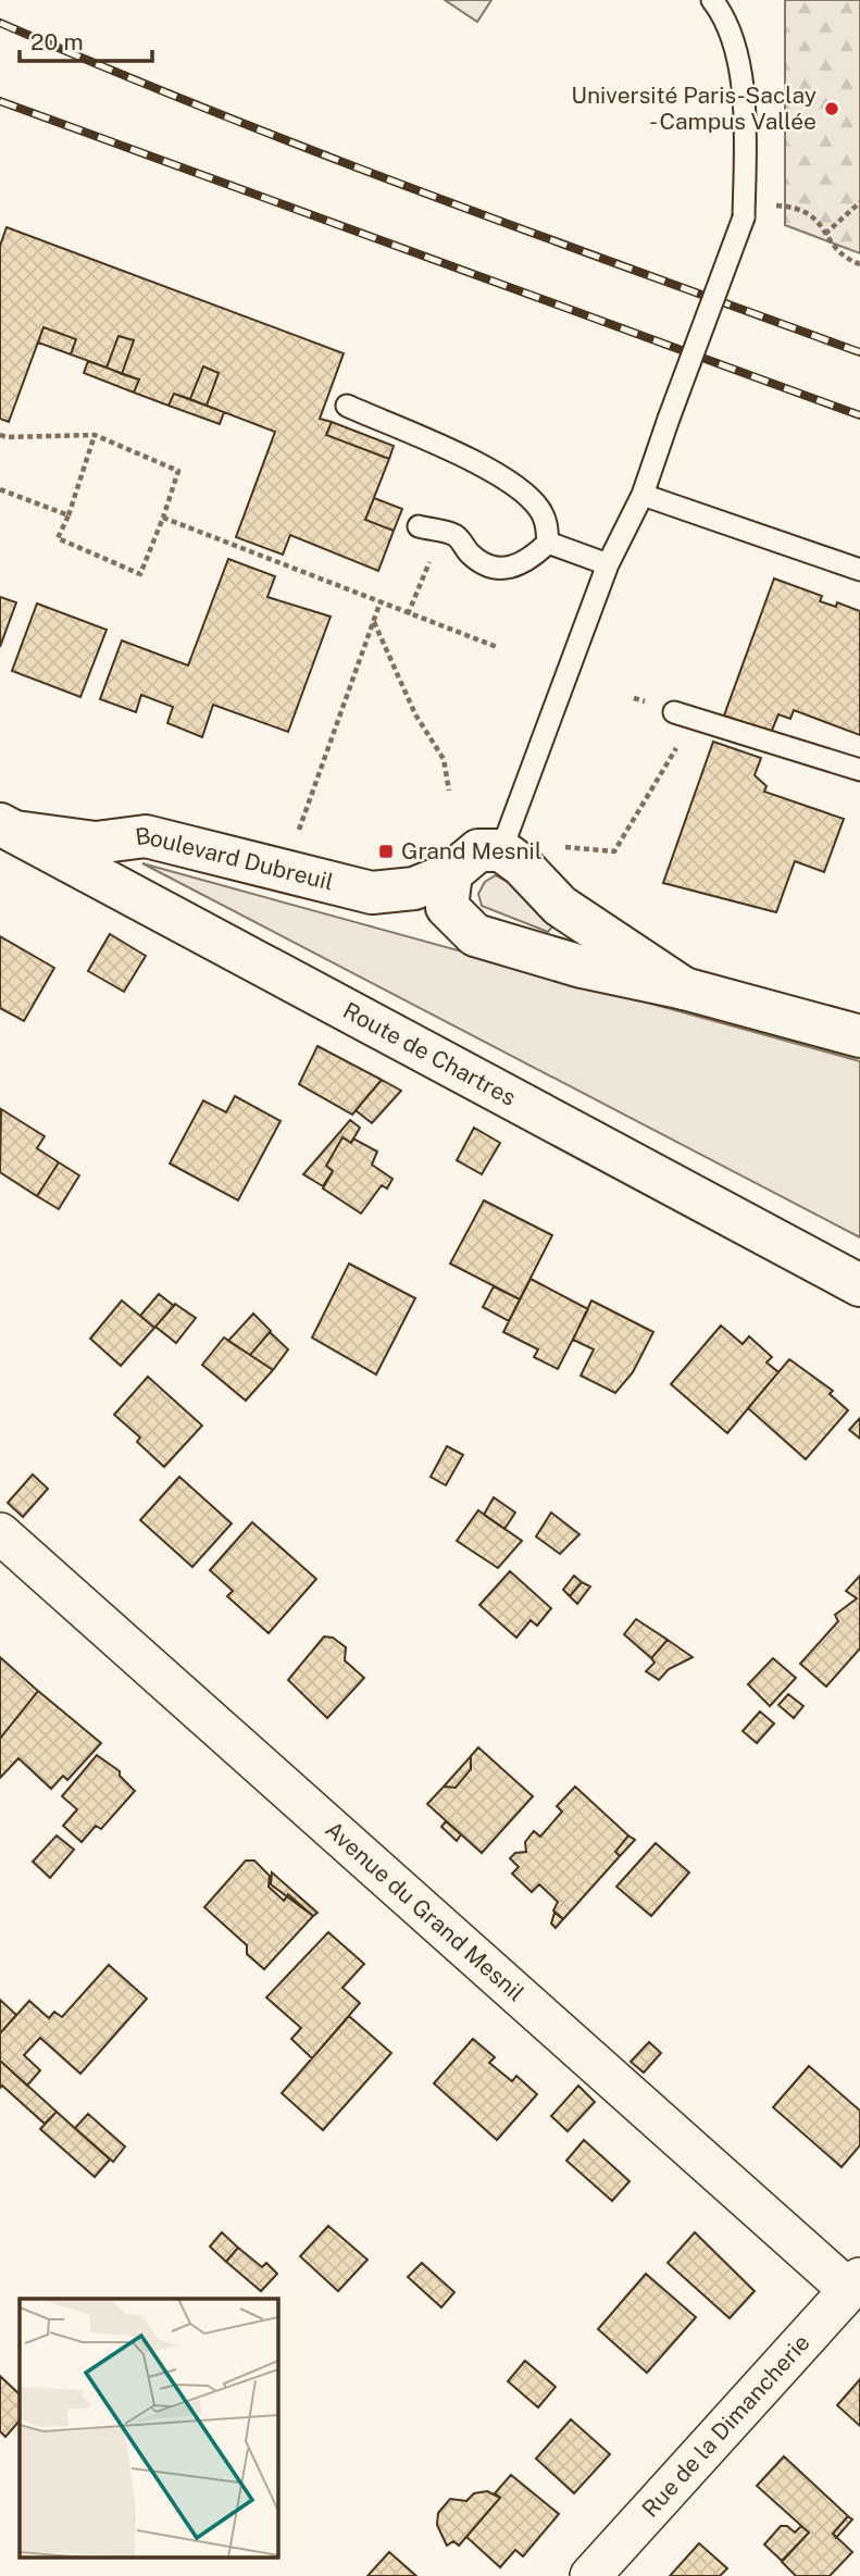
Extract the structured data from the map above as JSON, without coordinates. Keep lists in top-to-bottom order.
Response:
{
  "streets": {
    "street": [
      "Boulevard Dubreuil",
      "Route de Chartres",
      "Avenue du Grand Mesnil",
      "Rue de la Dimancherie"
    ]
  },
  "crossings": [
    ["Boulevard Dubreuil", "Route de Chartres"],
    ["Avenue du Grand Mesnil", "Rue de la Dimancherie"]
  ],
  "places": {
    "other": ["Université Paris-Saclay - Campus Vallée"],
    "transit": ["Grand Mesnil"]
  },
  "scale_bar": "20 m"
}
